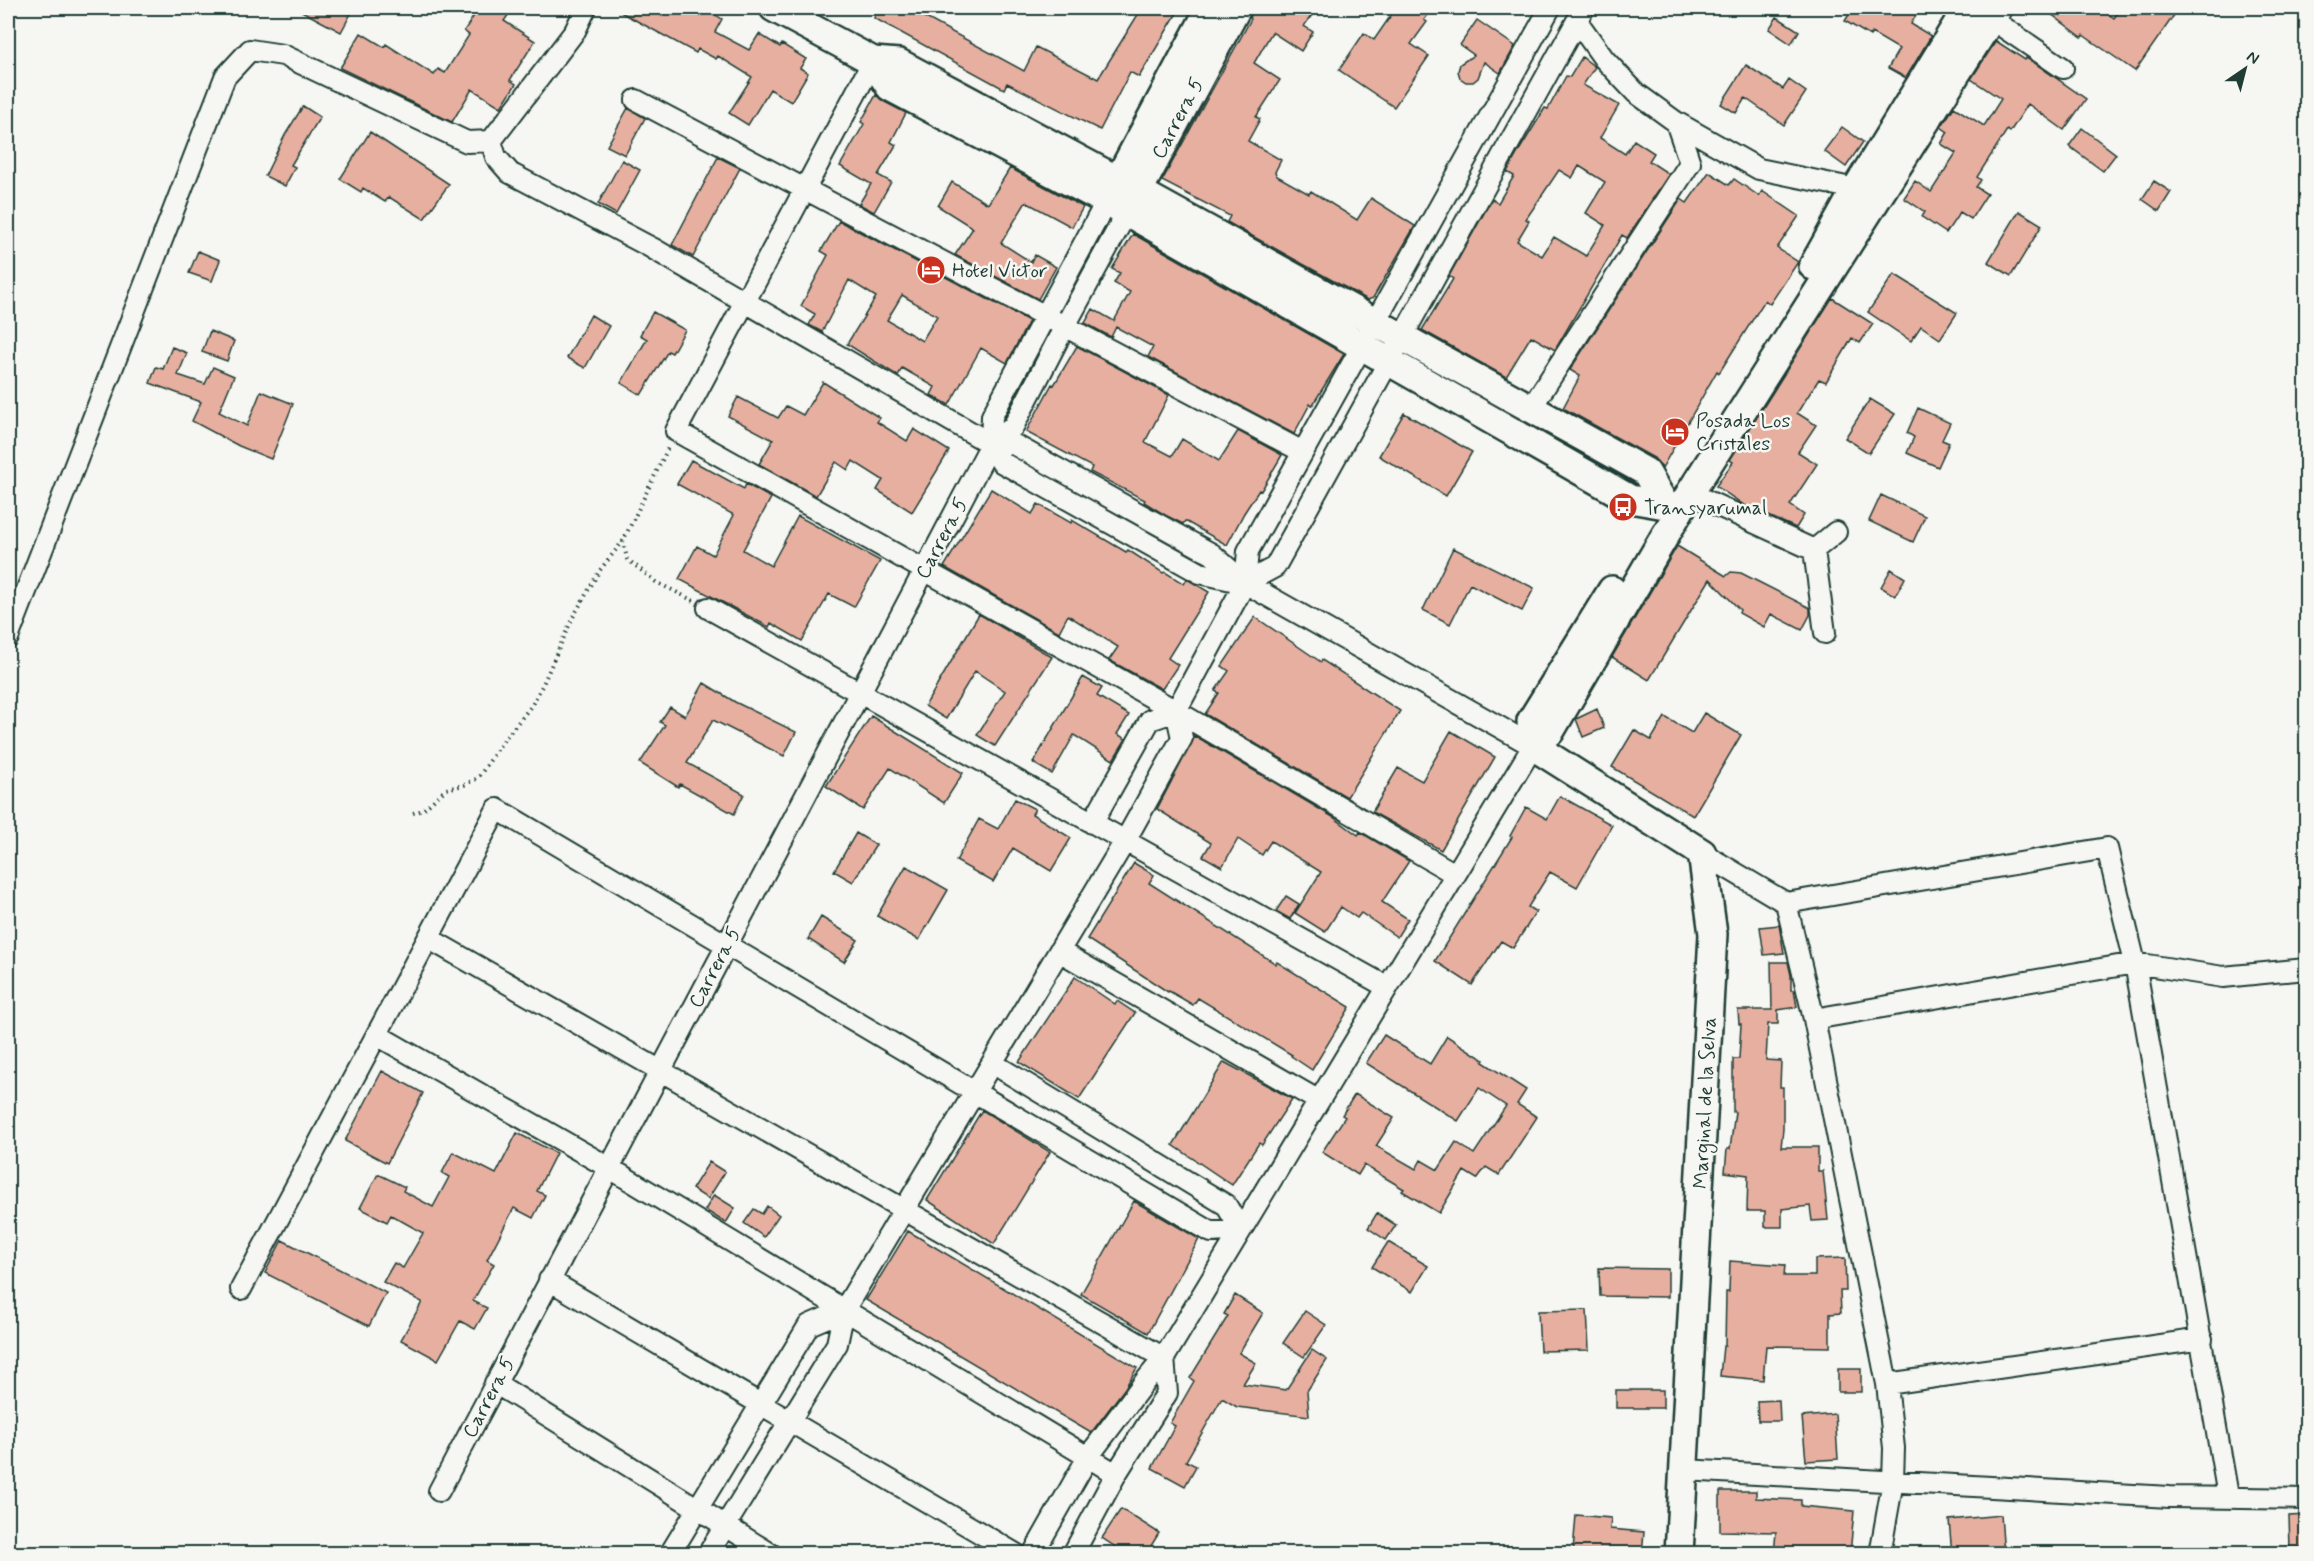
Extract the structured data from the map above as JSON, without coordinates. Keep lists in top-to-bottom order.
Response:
{
  "streets": {
    "street": ["Carrera 5", "Marginal de la Selva"]
  },
  "places": {
    "hotel": ["Hotel Victor", "Posada Los Cristales"],
    "bus stop": ["Transyarumal"]
  },
  "north": "top right"
}
